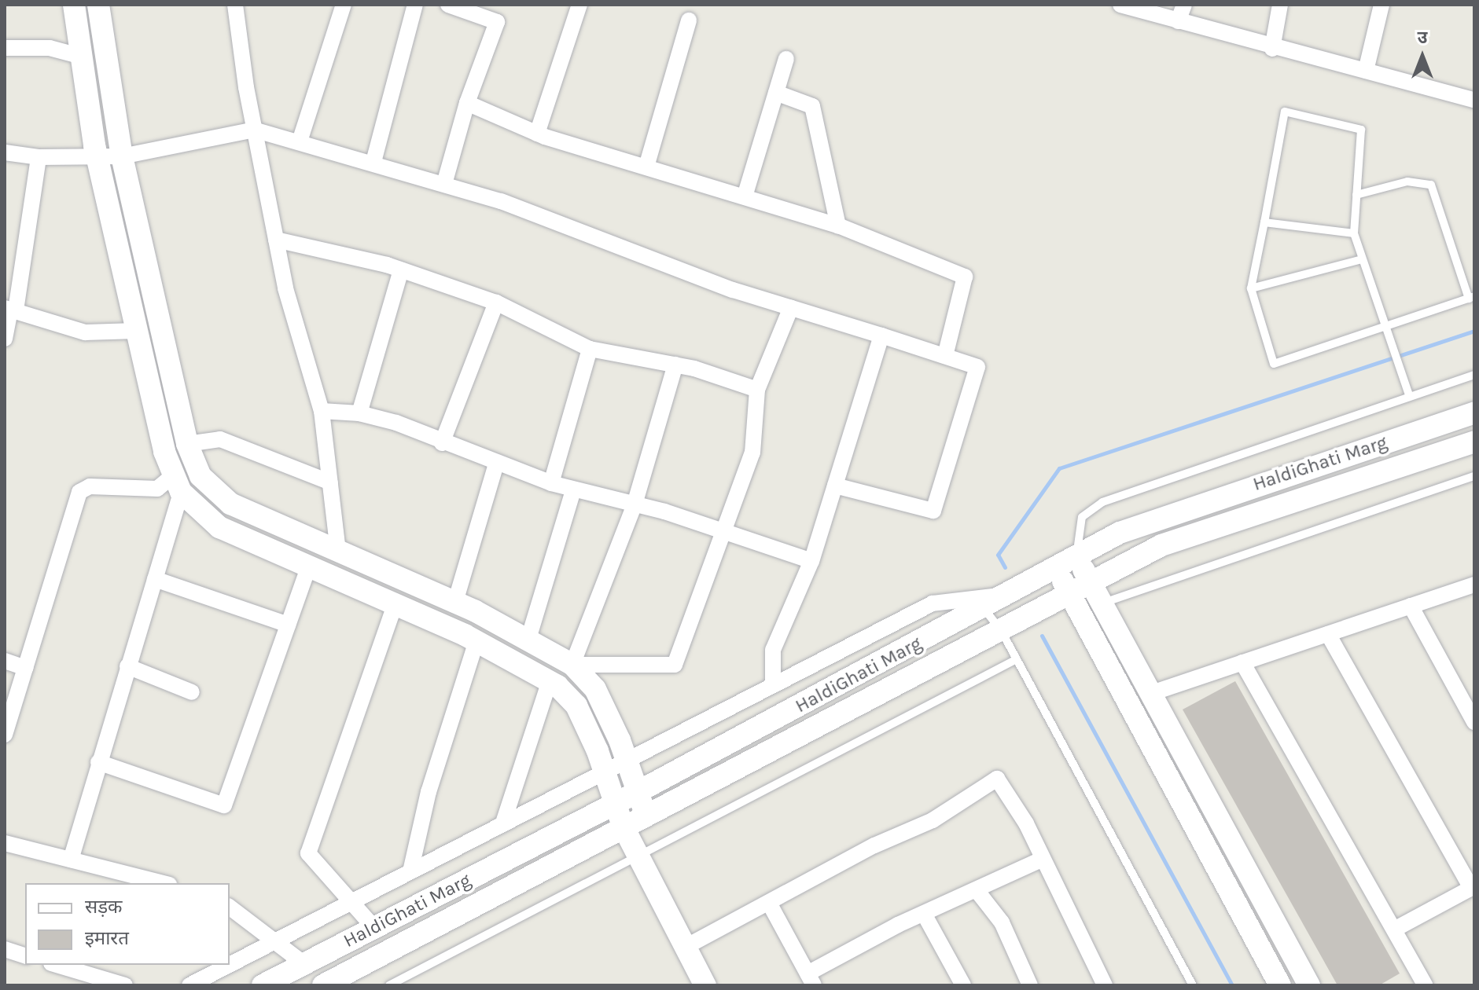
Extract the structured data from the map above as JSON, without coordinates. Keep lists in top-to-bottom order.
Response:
{
  "streets": {
    "street": ["HaldiGhati Marg"]
  },
  "legend": ["सड़क", "इमारत"],
  "north": "top"
}
